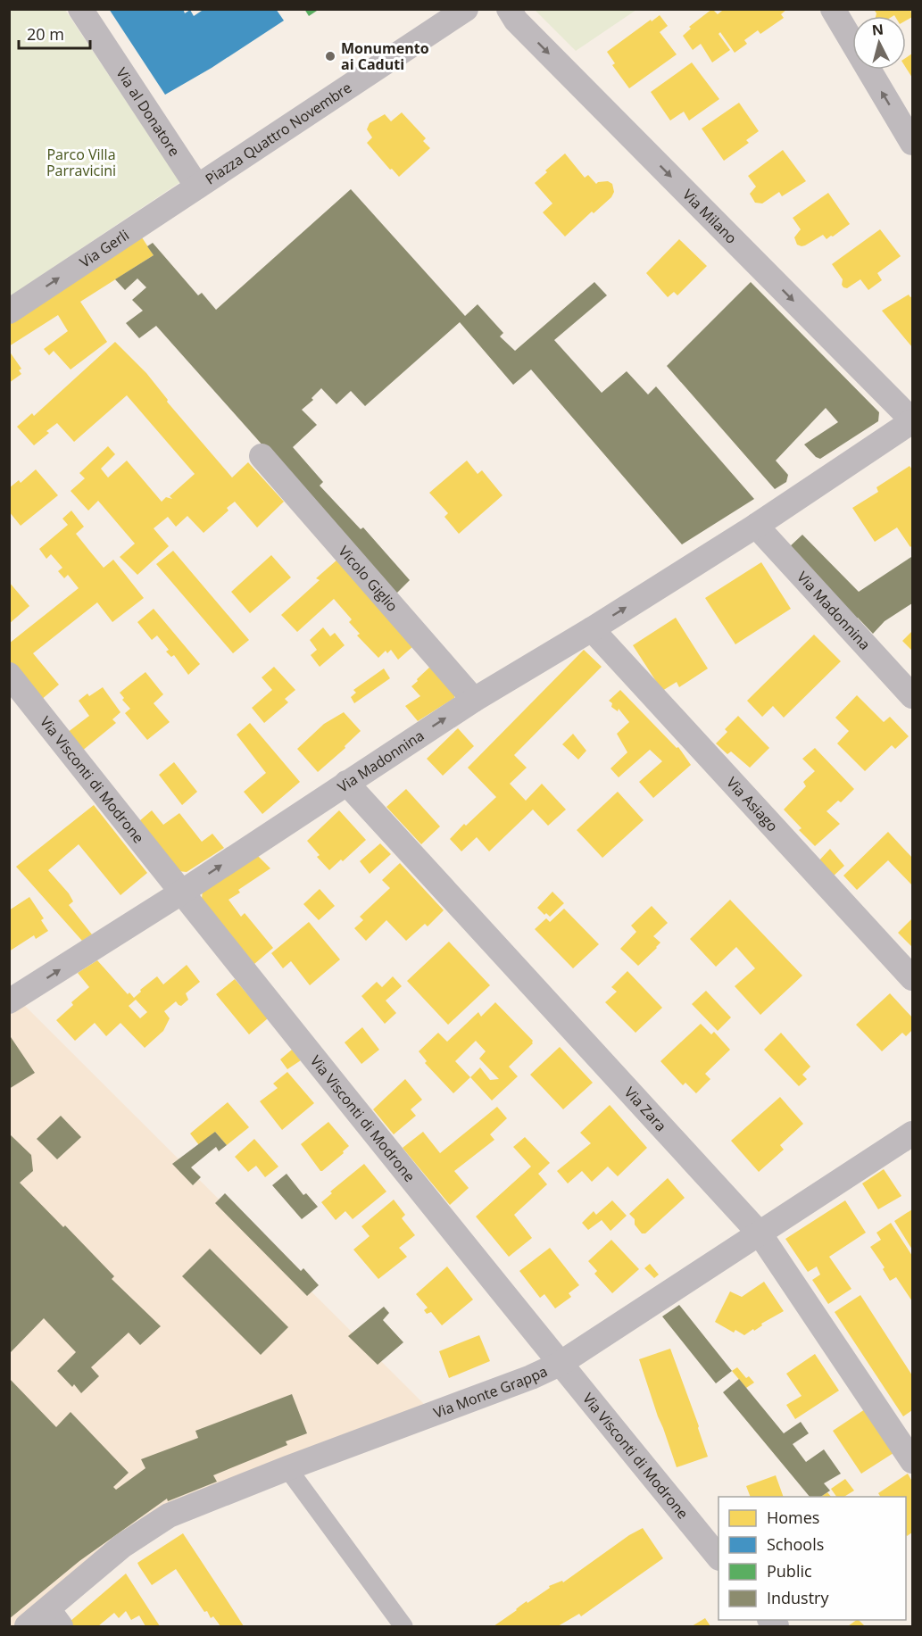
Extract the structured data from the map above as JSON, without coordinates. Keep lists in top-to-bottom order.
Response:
{
  "streets": {
    "street": [
      "Via al Donatore",
      "Piazza Quattro Novembre",
      "Via Milano",
      "Via Gerli",
      "Vicolo Giglio",
      "Via Madonnina",
      "Via Visconti di Modrone",
      "Via Asiago",
      "Via Zara",
      "Via Monte Grappa"
    ]
  },
  "crossings": [
    ["Via al Donatore", "Piazza Quattro Novembre"],
    ["Via al Donatore", "Via Gerli"],
    ["Piazza Quattro Novembre", "Via Gerli"],
    ["Via Milano", "Via Madonnina"],
    ["Vicolo Giglio", "Via Madonnina"],
    ["Via Madonnina", "Via Visconti di Modrone"],
    ["Via Madonnina", "Via Asiago"],
    ["Via Madonnina", "Via Zara"],
    ["Via Visconti di Modrone", "Via Monte Grappa"],
    ["Via Zara", "Via Monte Grappa"]
  ],
  "one_way": ["Via Milano", "Via Gerli", "Via Madonnina"],
  "parks": ["Parco Villa Parravicini"],
  "places": ["Monumento ai Caduti"],
  "legend": [
    "Homes",
    "Schools",
    "Public",
    "Industry"
  ],
  "scale_bar": "20 m",
  "north": "top"
}
